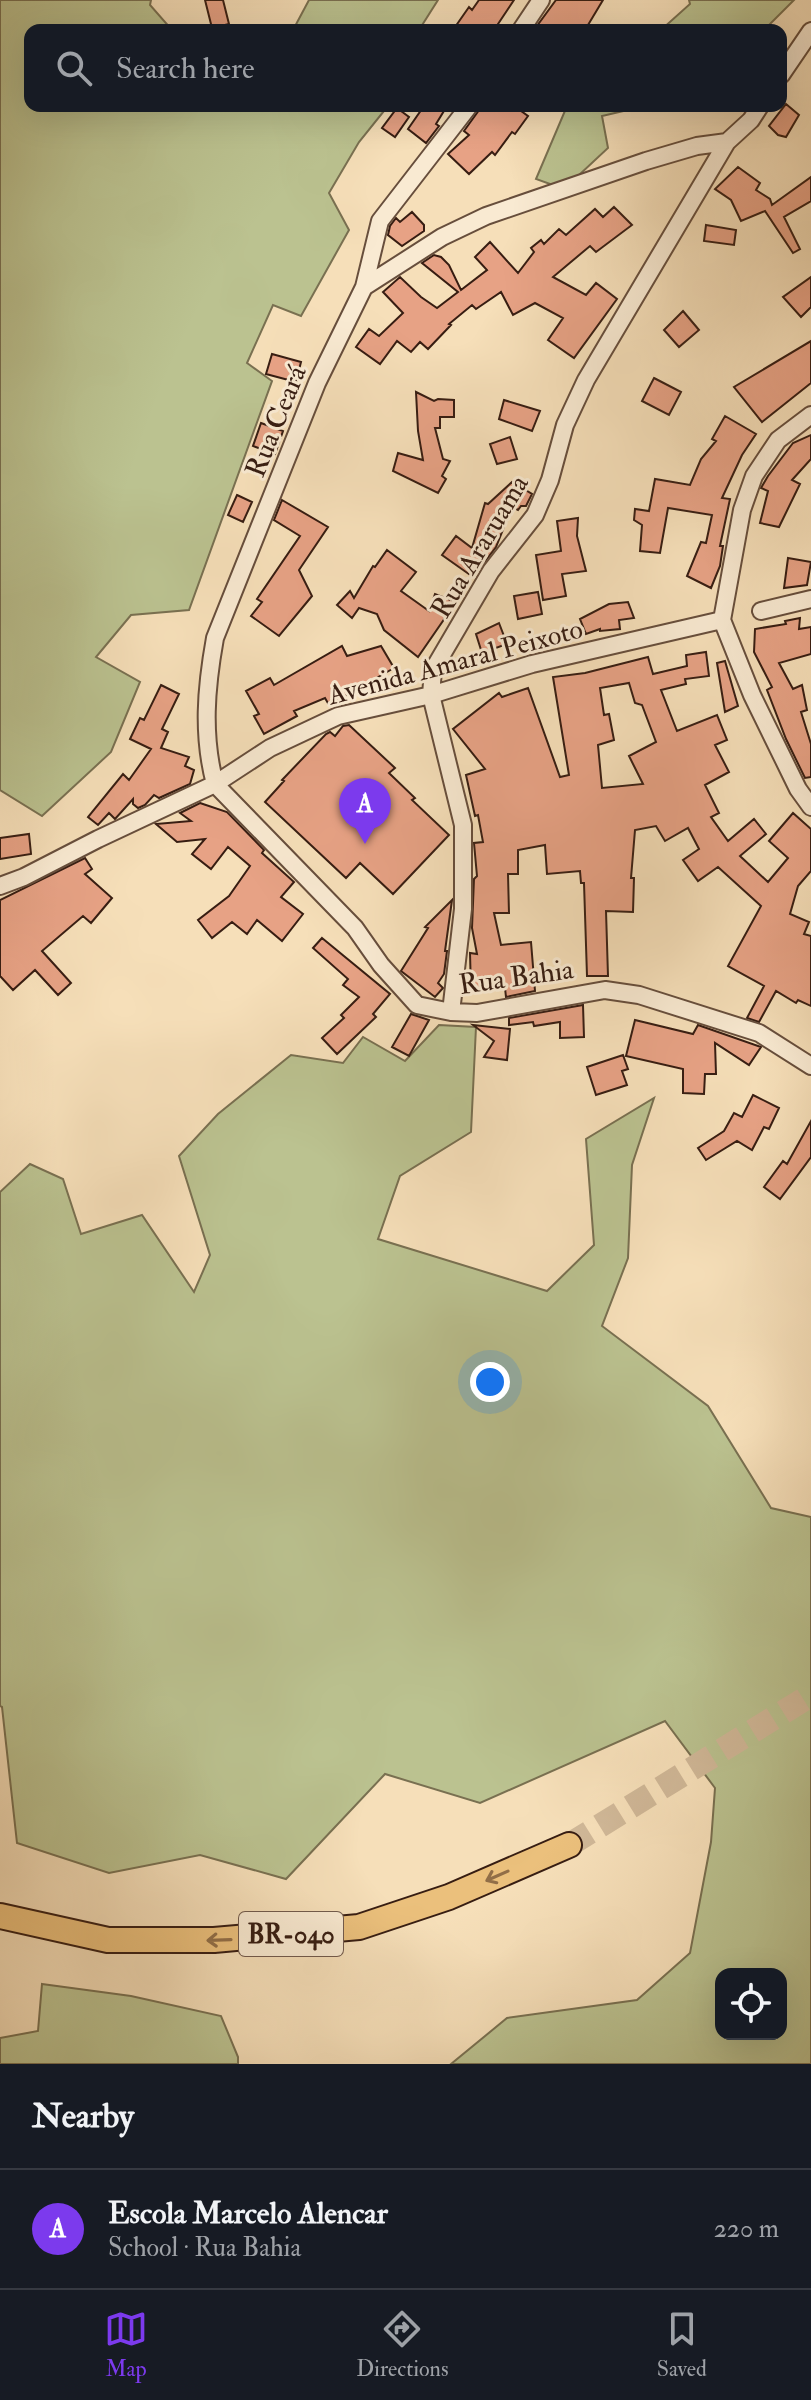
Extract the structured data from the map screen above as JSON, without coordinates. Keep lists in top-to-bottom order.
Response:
{
  "streets": {
    "highway": ["BR-040"],
    "street": [
      "Rua Ceará",
      "Rua Araruama",
      "Avenida Amaral Peixoto",
      "Rua Bahia"
    ]
  },
  "crossings": [
    ["Rua Ceará", "Avenida Amaral Peixoto"],
    ["Rua Ceará", "Rua Bahia"],
    ["Rua Araruama", "Avenida Amaral Peixoto"],
    ["Rua Araruama", "Rua Bahia"],
    ["Avenida Amaral Peixoto", "Rua Bahia"]
  ],
  "page": {
    "search": "Search here",
    "pins": "A",
    "heading": "Nearby",
    "list": [
      {
        "mark": "A",
        "name": "Escola Marcelo Alencar",
        "note": "School · Rua Bahia",
        "value": "220 m"
      }
    ],
    "nav": ["Map", "Directions", "Saved"]
  }
}
